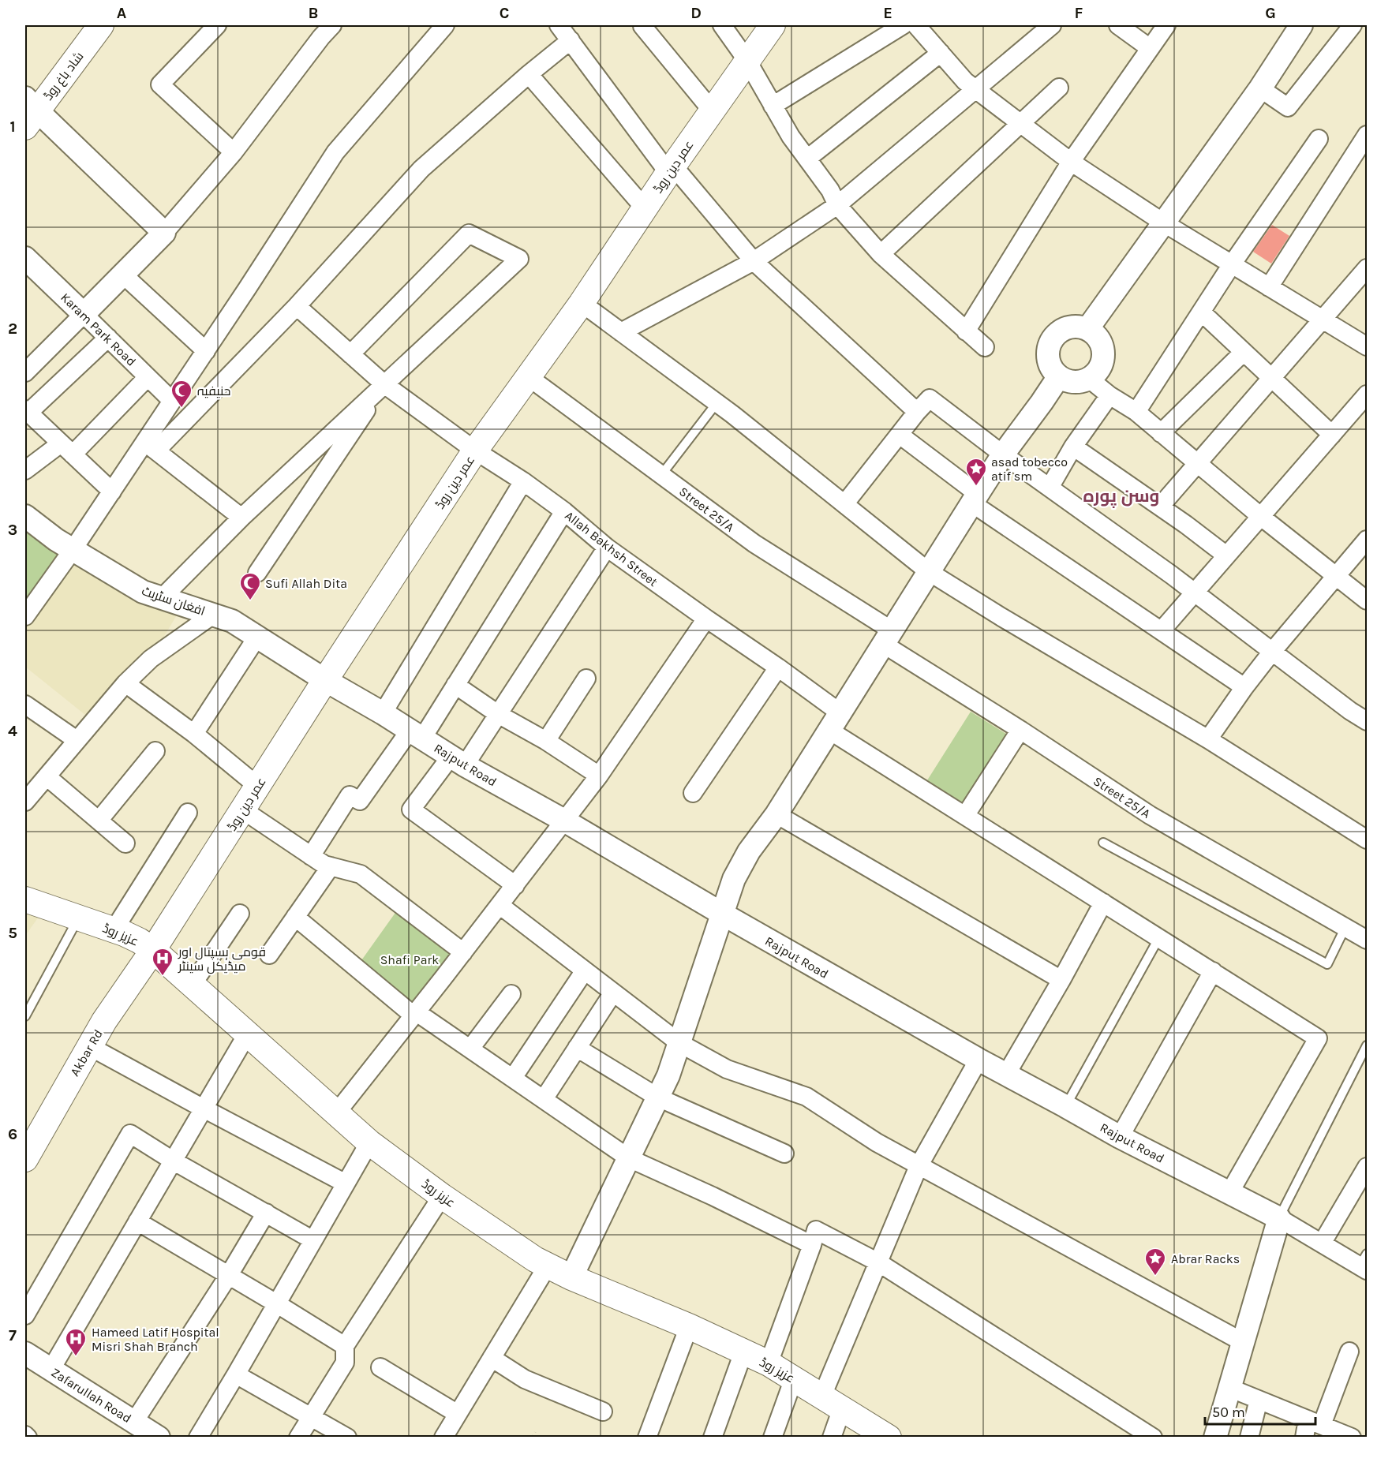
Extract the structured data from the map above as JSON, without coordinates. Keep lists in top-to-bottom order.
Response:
{
  "streets": {
    "main road": [
      "شاد باغ روڈ",
      "عمر دین روڈ",
      "عزیز روڈ",
      "Akbar Rd"
    ],
    "street": [
      "Karam Park Road",
      "Street 25/A",
      "Allah Bakhsh Street",
      "افغان سٹریٹ",
      "Rajput Road",
      "Zafarullah Road"
    ]
  },
  "crossings": [
    ["عمر دین روڈ", "Street 25/A"],
    ["عمر دین روڈ", "Allah Bakhsh Street"],
    ["عمر دین روڈ", "افغان سٹریٹ"],
    ["عمر دین روڈ", "Rajput Road"],
    ["عمر دین روڈ", "عزیز روڈ"],
    ["عمر دین روڈ", "Akbar Rd"],
    ["Allah Bakhsh Street", "Rajput Road"],
    ["افغان سٹریٹ", "Rajput Road"],
    ["عزیز روڈ", "Akbar Rd"]
  ],
  "districts": ["وسن پورہ"],
  "parks": ["Shafi Park"],
  "places": {
    "mosque": ["حنیفیہ", "Sufi Allah Dita"],
    "place": ["asad tobecco atif sm", "Abrar Racks"],
    "hospital": ["قومی ہسپتال اور میڈیکل سینٹر", "Hameed Latif Hospital Misri Shah Branch"]
  },
  "scale_bar": "50 m",
  "grid": {
    "columns": [
      "A",
      "B",
      "C",
      "D",
      "E",
      "F",
      "G"
    ],
    "rows": [
      "1",
      "2",
      "3",
      "4",
      "5",
      "6",
      "7"
    ]
  }
}
